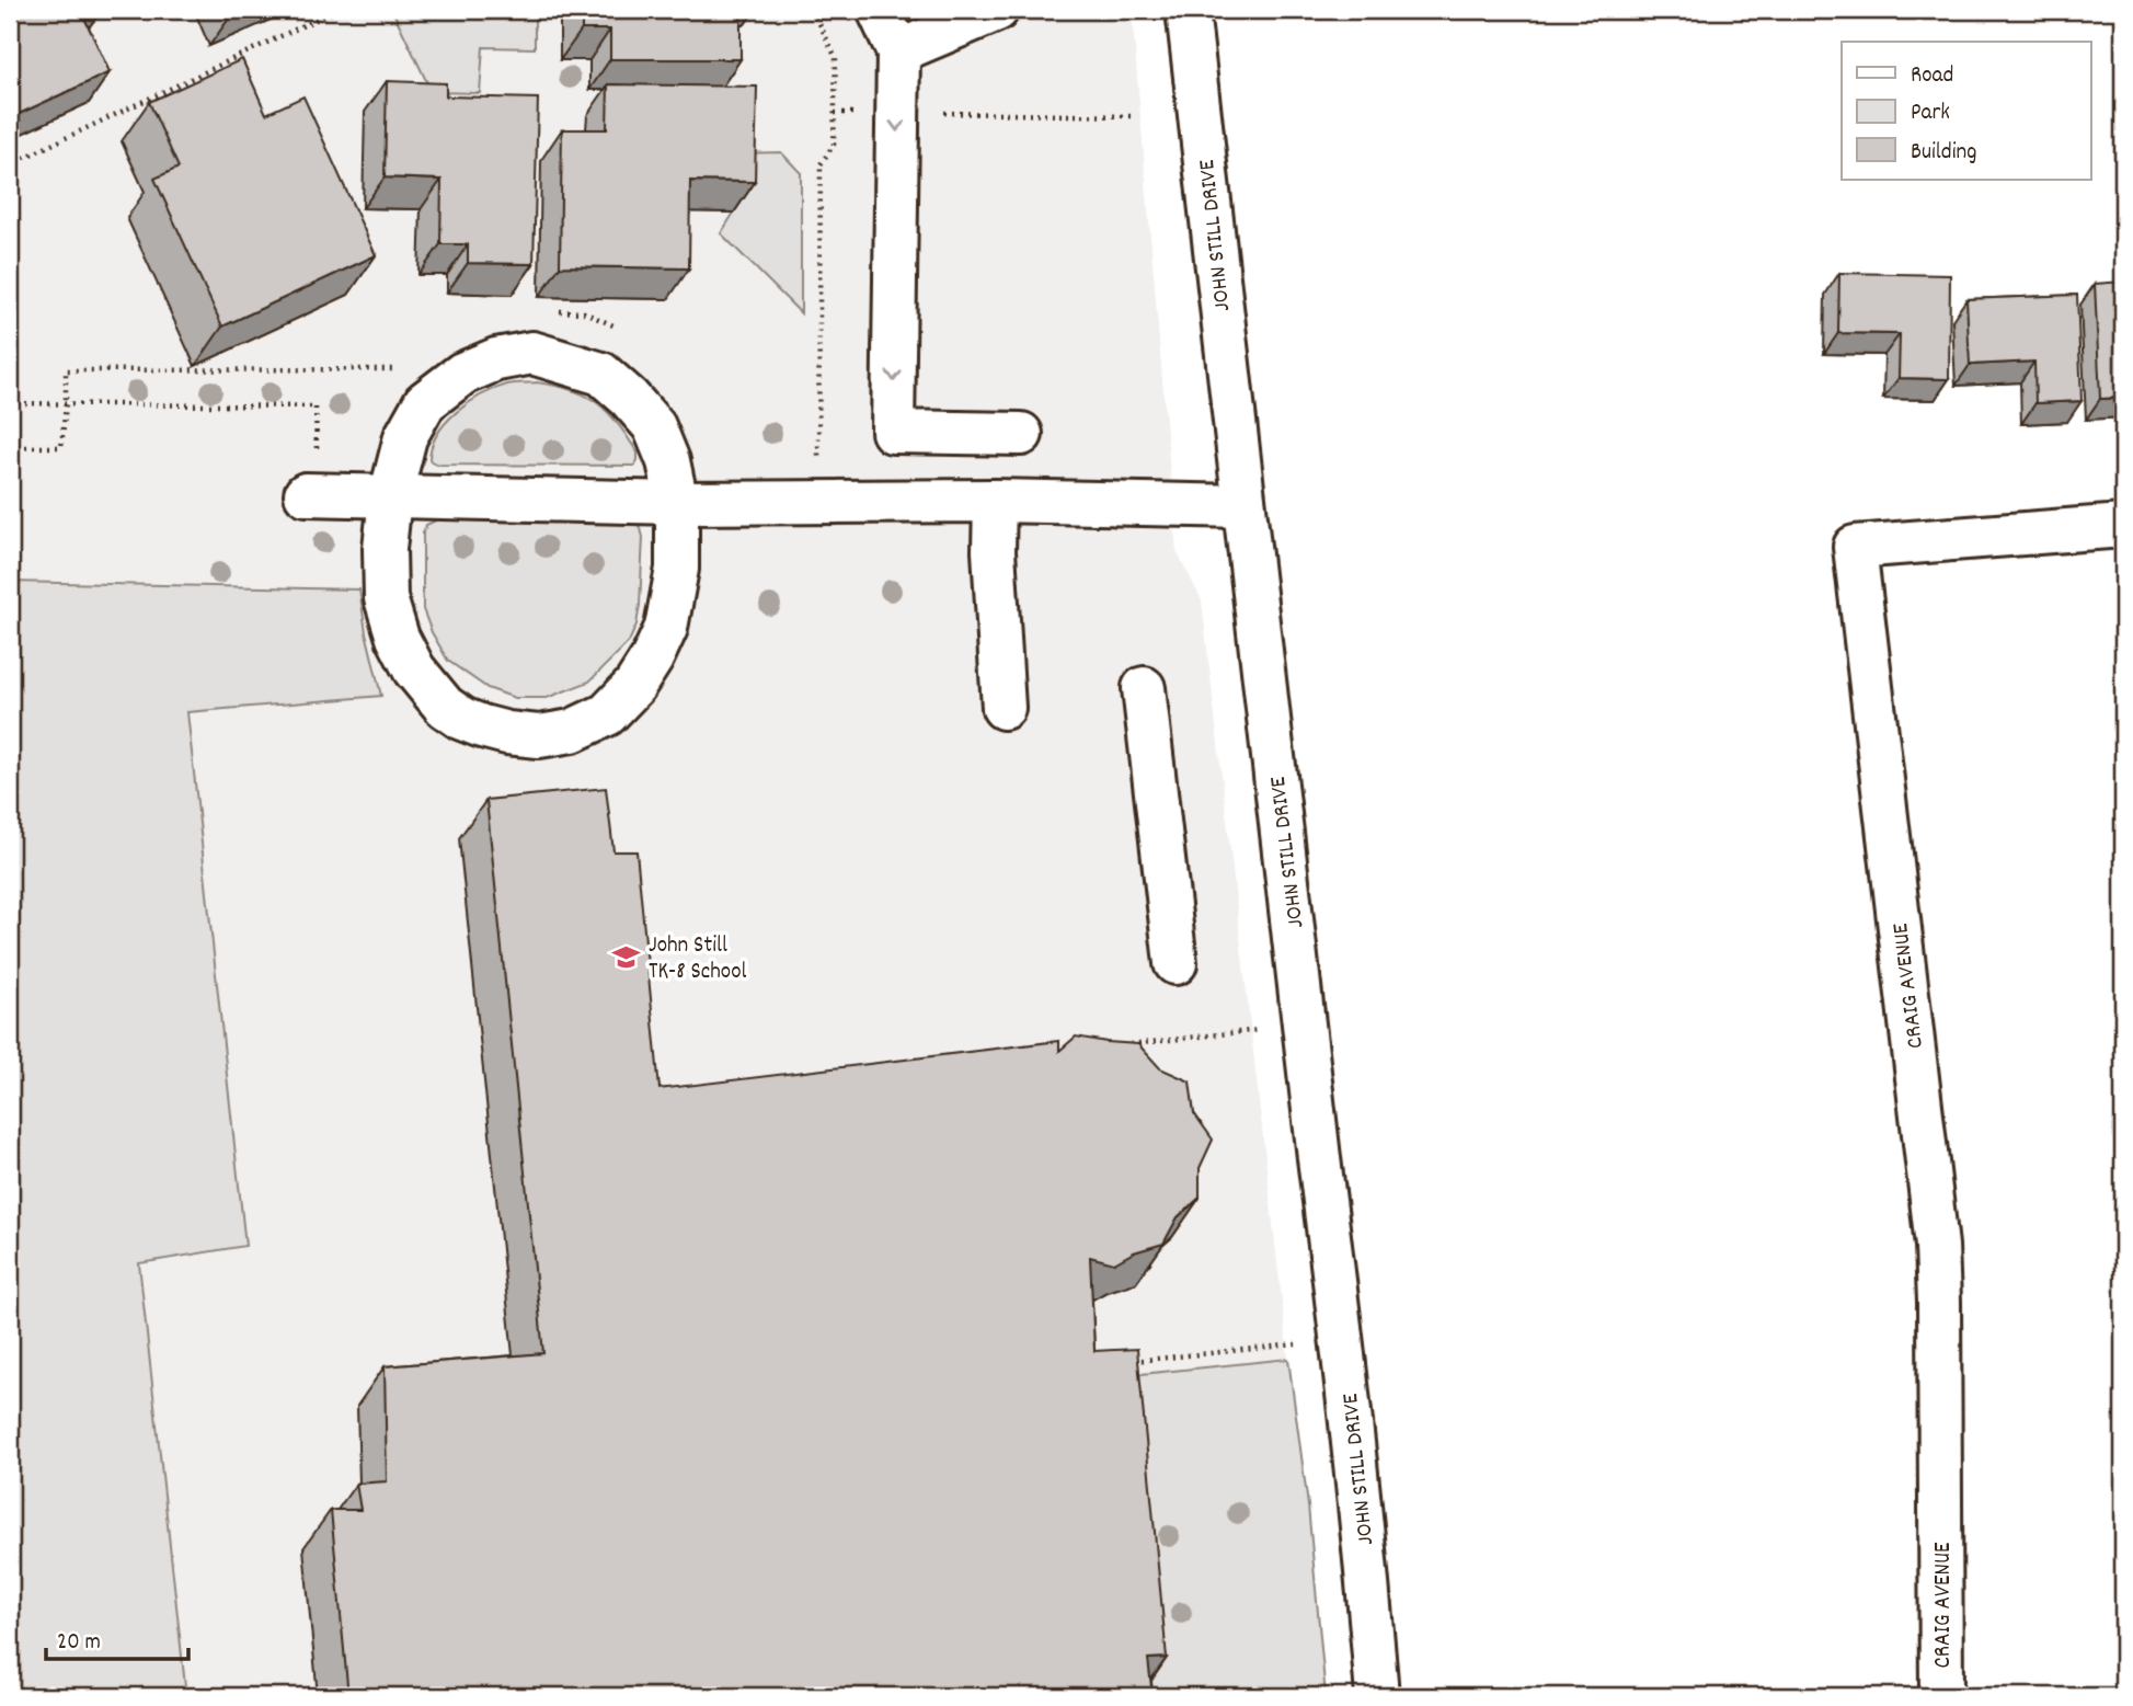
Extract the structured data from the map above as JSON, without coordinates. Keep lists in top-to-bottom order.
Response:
{
  "streets": {
    "street": ["JOHN STILL DRIVE", "CRAIG AVENUE"]
  },
  "places": {
    "school or university": ["John Still TK-8 School"]
  },
  "legend": ["Road", "Park", "Building"],
  "scale_bar": "20 m"
}
